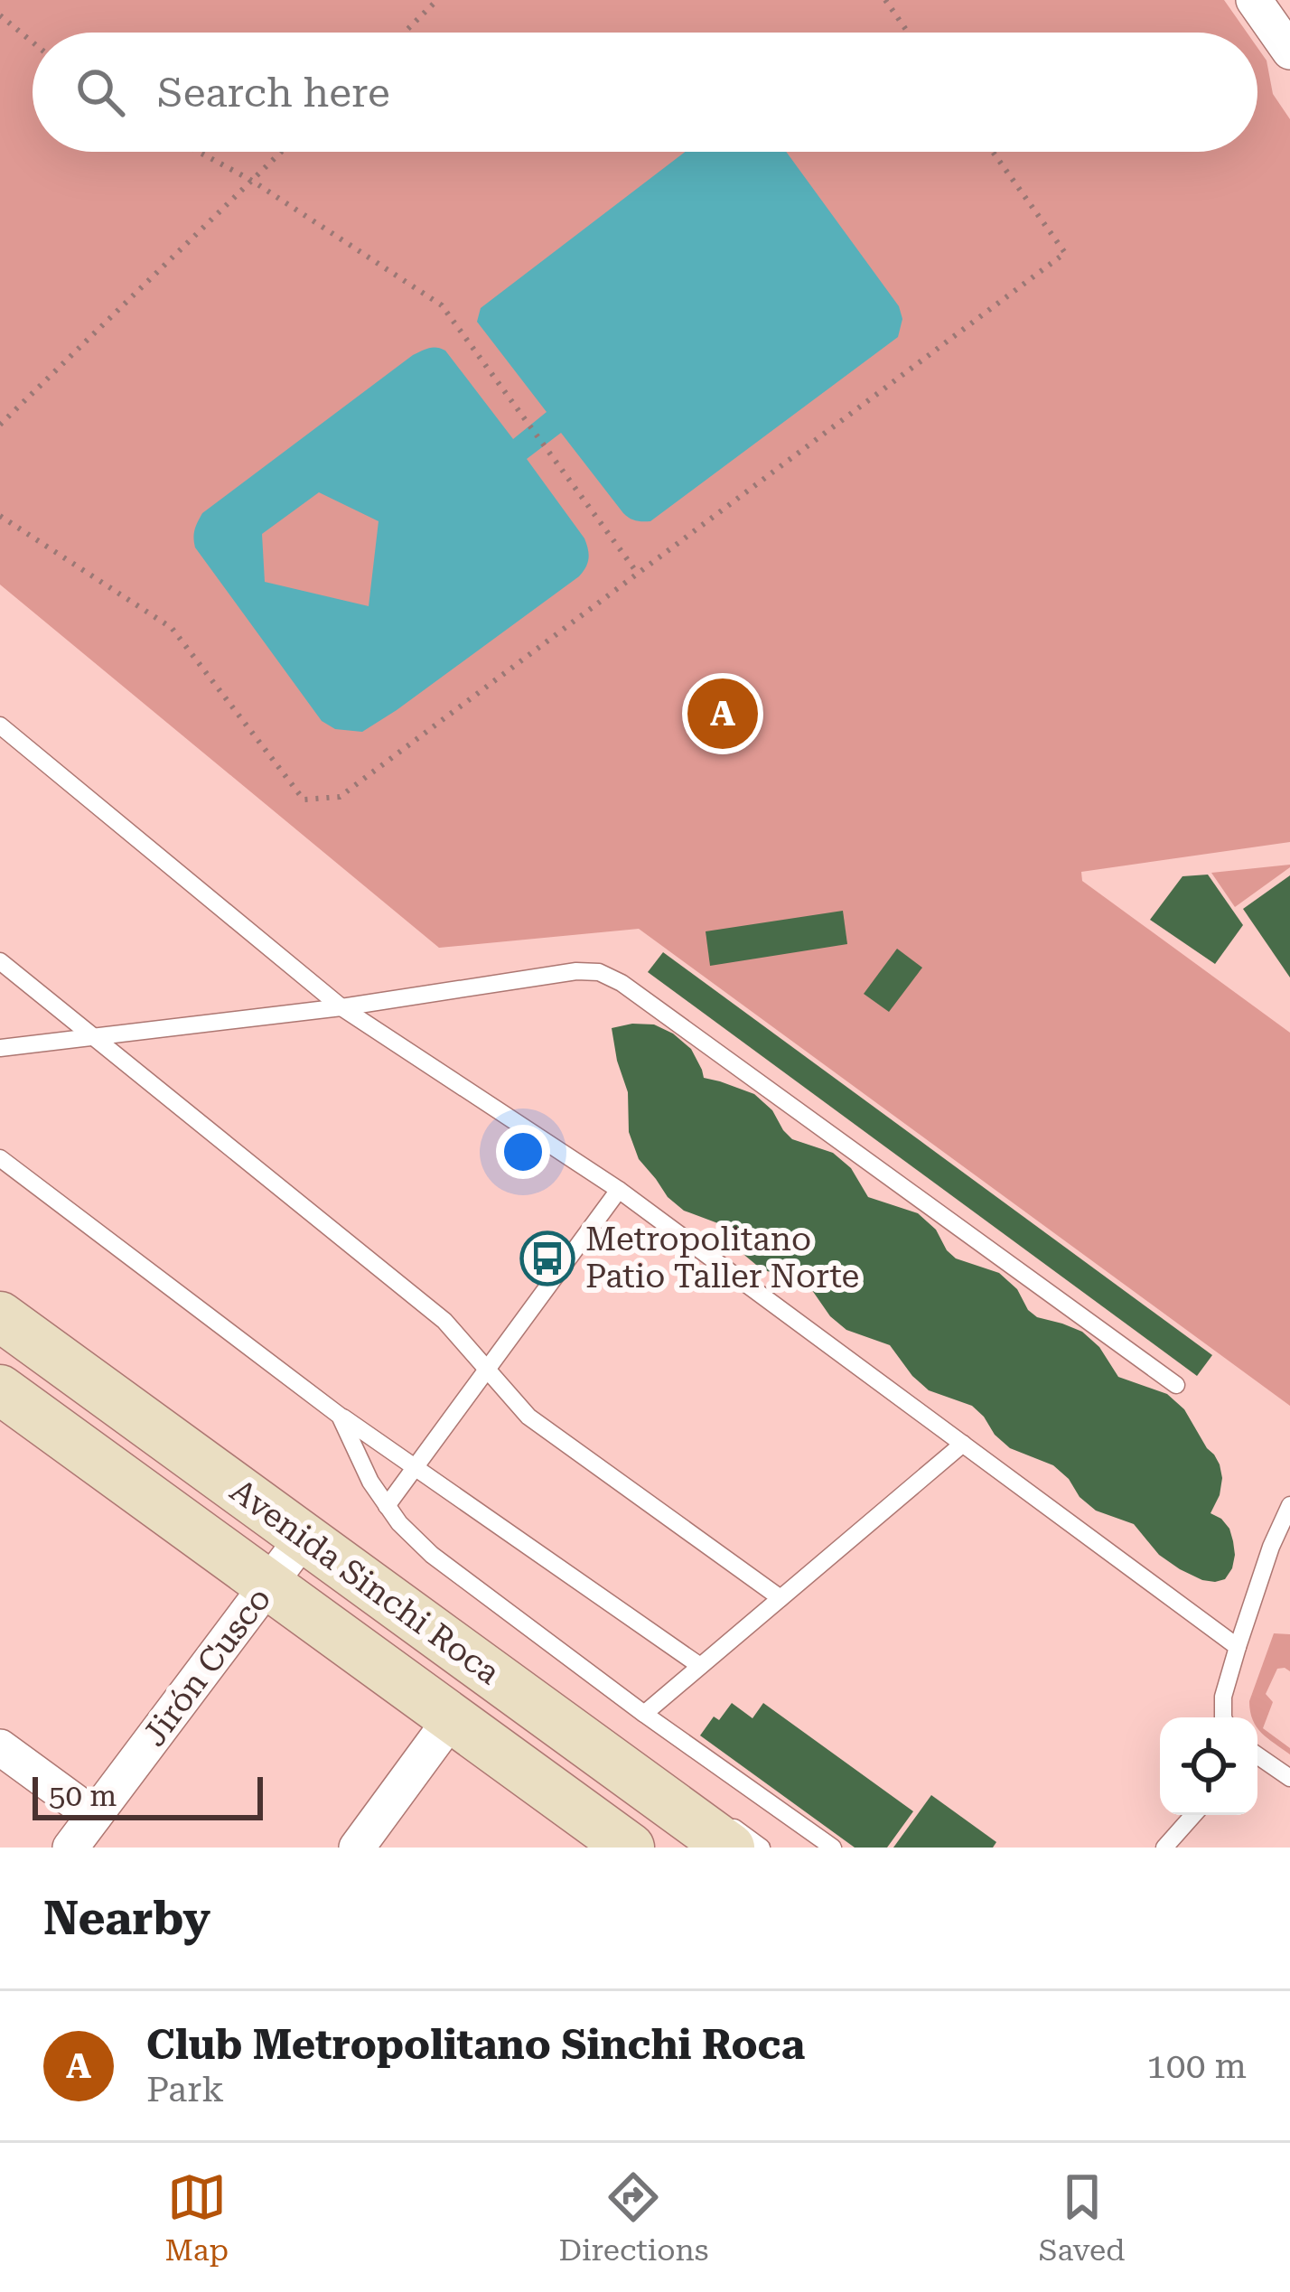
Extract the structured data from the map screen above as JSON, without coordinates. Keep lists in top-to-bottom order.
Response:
{
  "streets": {
    "main road": ["Avenida Sinchi Roca"],
    "street": ["Jirón Cusco"]
  },
  "crossings": [
    ["Avenida Sinchi Roca", "Jirón Cusco"]
  ],
  "places": {
    "bus stop": ["Metropolitano Patio Taller Norte"]
  },
  "scale_bar": "50 m",
  "page": {
    "search": "Search here",
    "pins": "A",
    "scale": "50 m",
    "heading": "Nearby",
    "list": [
      {
        "mark": "A",
        "name": "Club Metropolitano Sinchi Roca",
        "note": "Park",
        "value": "100 m"
      }
    ],
    "nav": ["Map", "Directions", "Saved"]
  }
}
